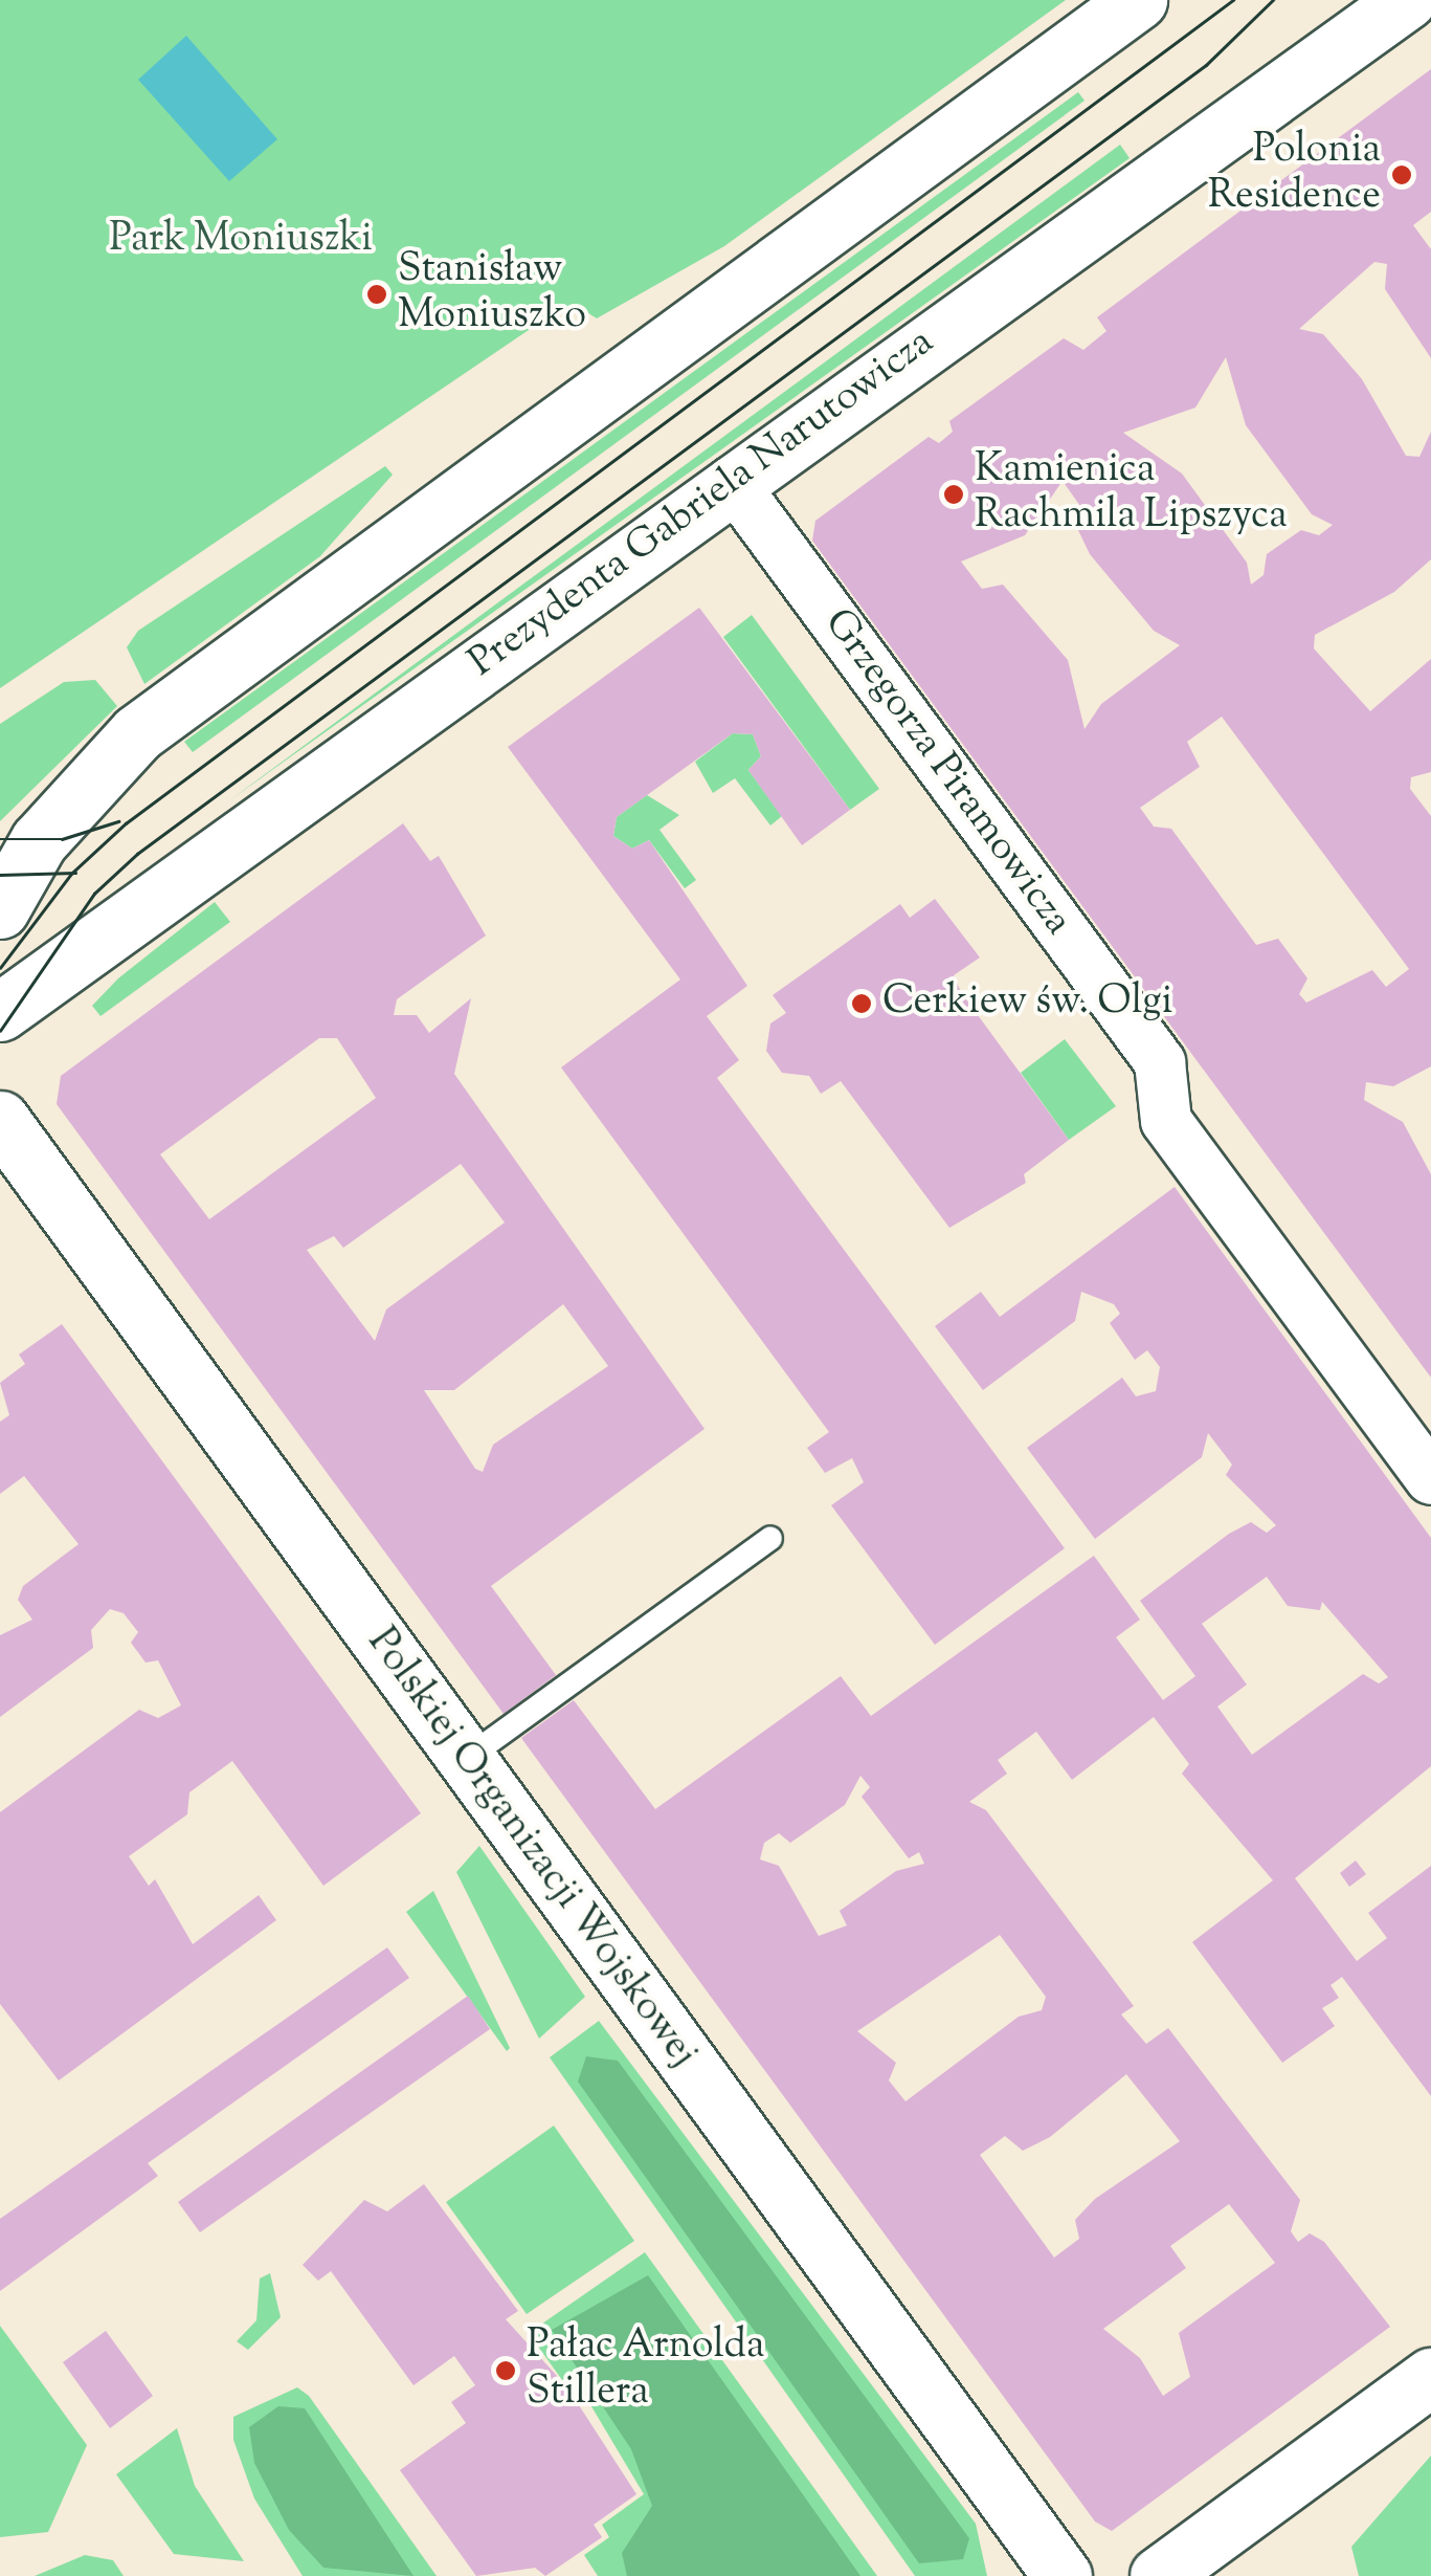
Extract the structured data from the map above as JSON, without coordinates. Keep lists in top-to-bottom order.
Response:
{
  "streets": {
    "street": ["Prezydenta Gabriela Narutowicza", "Grzegorza Piramowicza", "Polskiej Organizacji Wojskowej"]
  },
  "crossings": [
    ["Prezydenta Gabriela Narutowicza", "Grzegorza Piramowicza"]
  ],
  "parks": ["Park Moniuszki"],
  "places": [
    "Polonia Residence",
    "Stanisław Moniuszko",
    "Kamienica Rachmila Lipszyca",
    "Cerkiew św. Olgi",
    "Pałac Arnolda Stillera"
  ]
}
